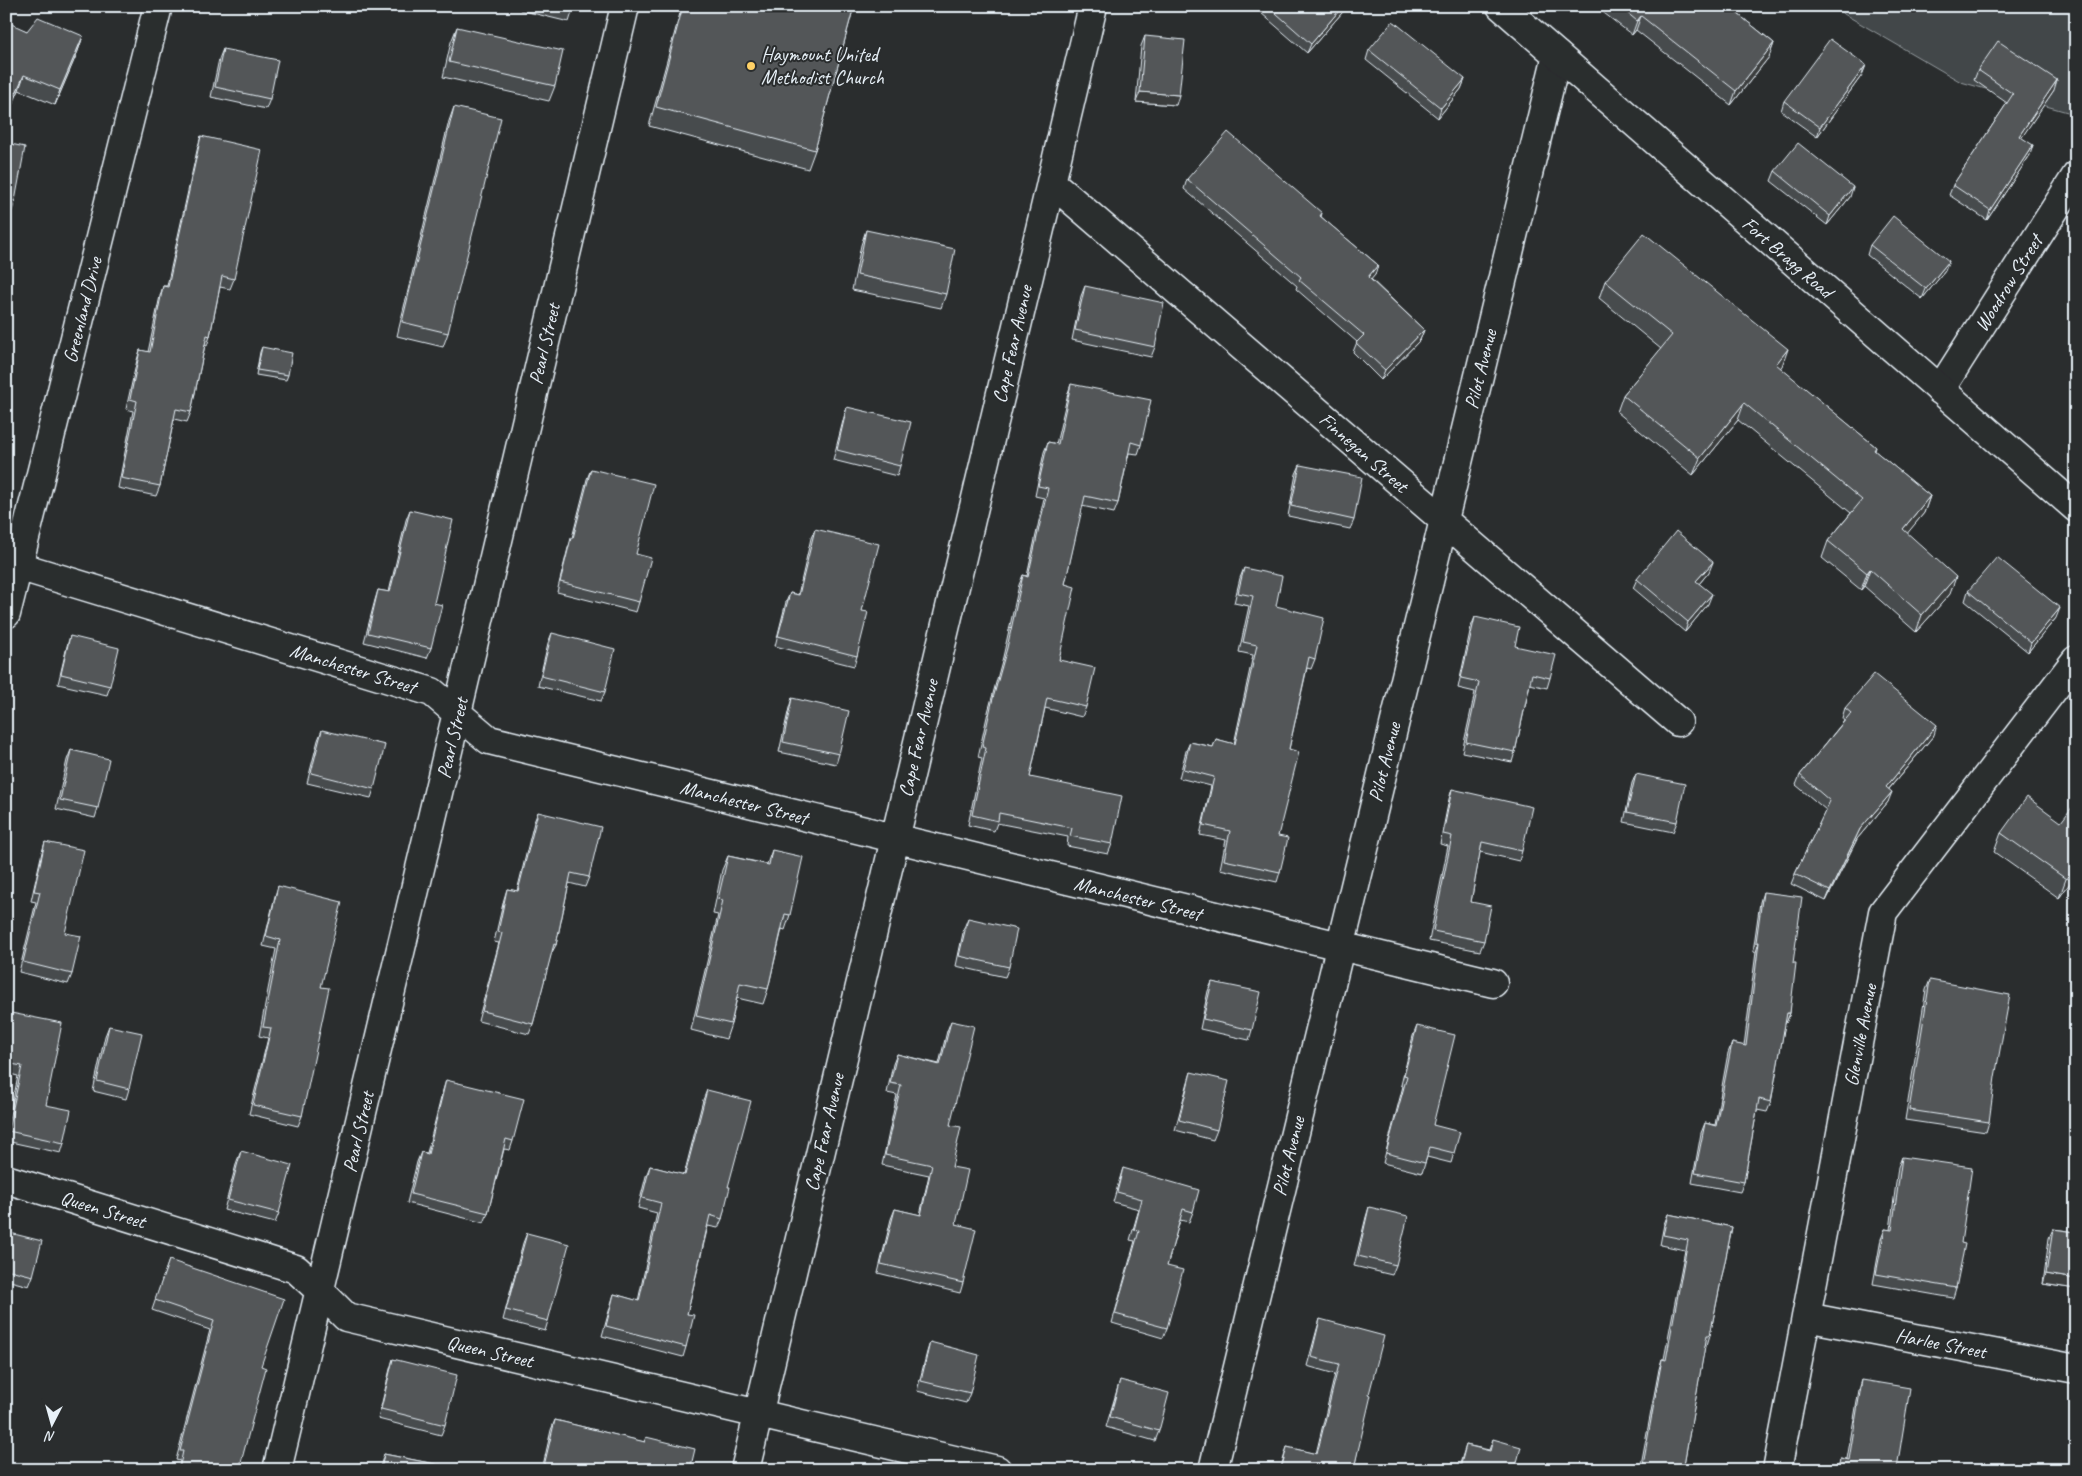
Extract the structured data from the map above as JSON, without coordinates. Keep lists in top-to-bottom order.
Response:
{
  "streets": {
    "street": [
      "Fort Bragg Road",
      "Woodrow Street",
      "Greenland Drive",
      "Pearl Street",
      "Cape Fear Avenue",
      "Pilot Avenue",
      "Finnegan Street",
      "Manchester Street",
      "Glenville Avenue",
      "Queen Street",
      "Harlee Street"
    ]
  },
  "crossings": [
    ["Fort Bragg Road", "Woodrow Street"],
    ["Fort Bragg Road", "Pilot Avenue"],
    ["Greenland Drive", "Manchester Street"],
    ["Pearl Street", "Manchester Street"],
    ["Pearl Street", "Queen Street"],
    ["Cape Fear Avenue", "Finnegan Street"],
    ["Cape Fear Avenue", "Manchester Street"],
    ["Cape Fear Avenue", "Queen Street"],
    ["Pilot Avenue", "Finnegan Street"],
    ["Pilot Avenue", "Manchester Street"],
    ["Glenville Avenue", "Harlee Street"]
  ],
  "places": ["Haymount United Methodist Church"],
  "north": "bottom"
}
